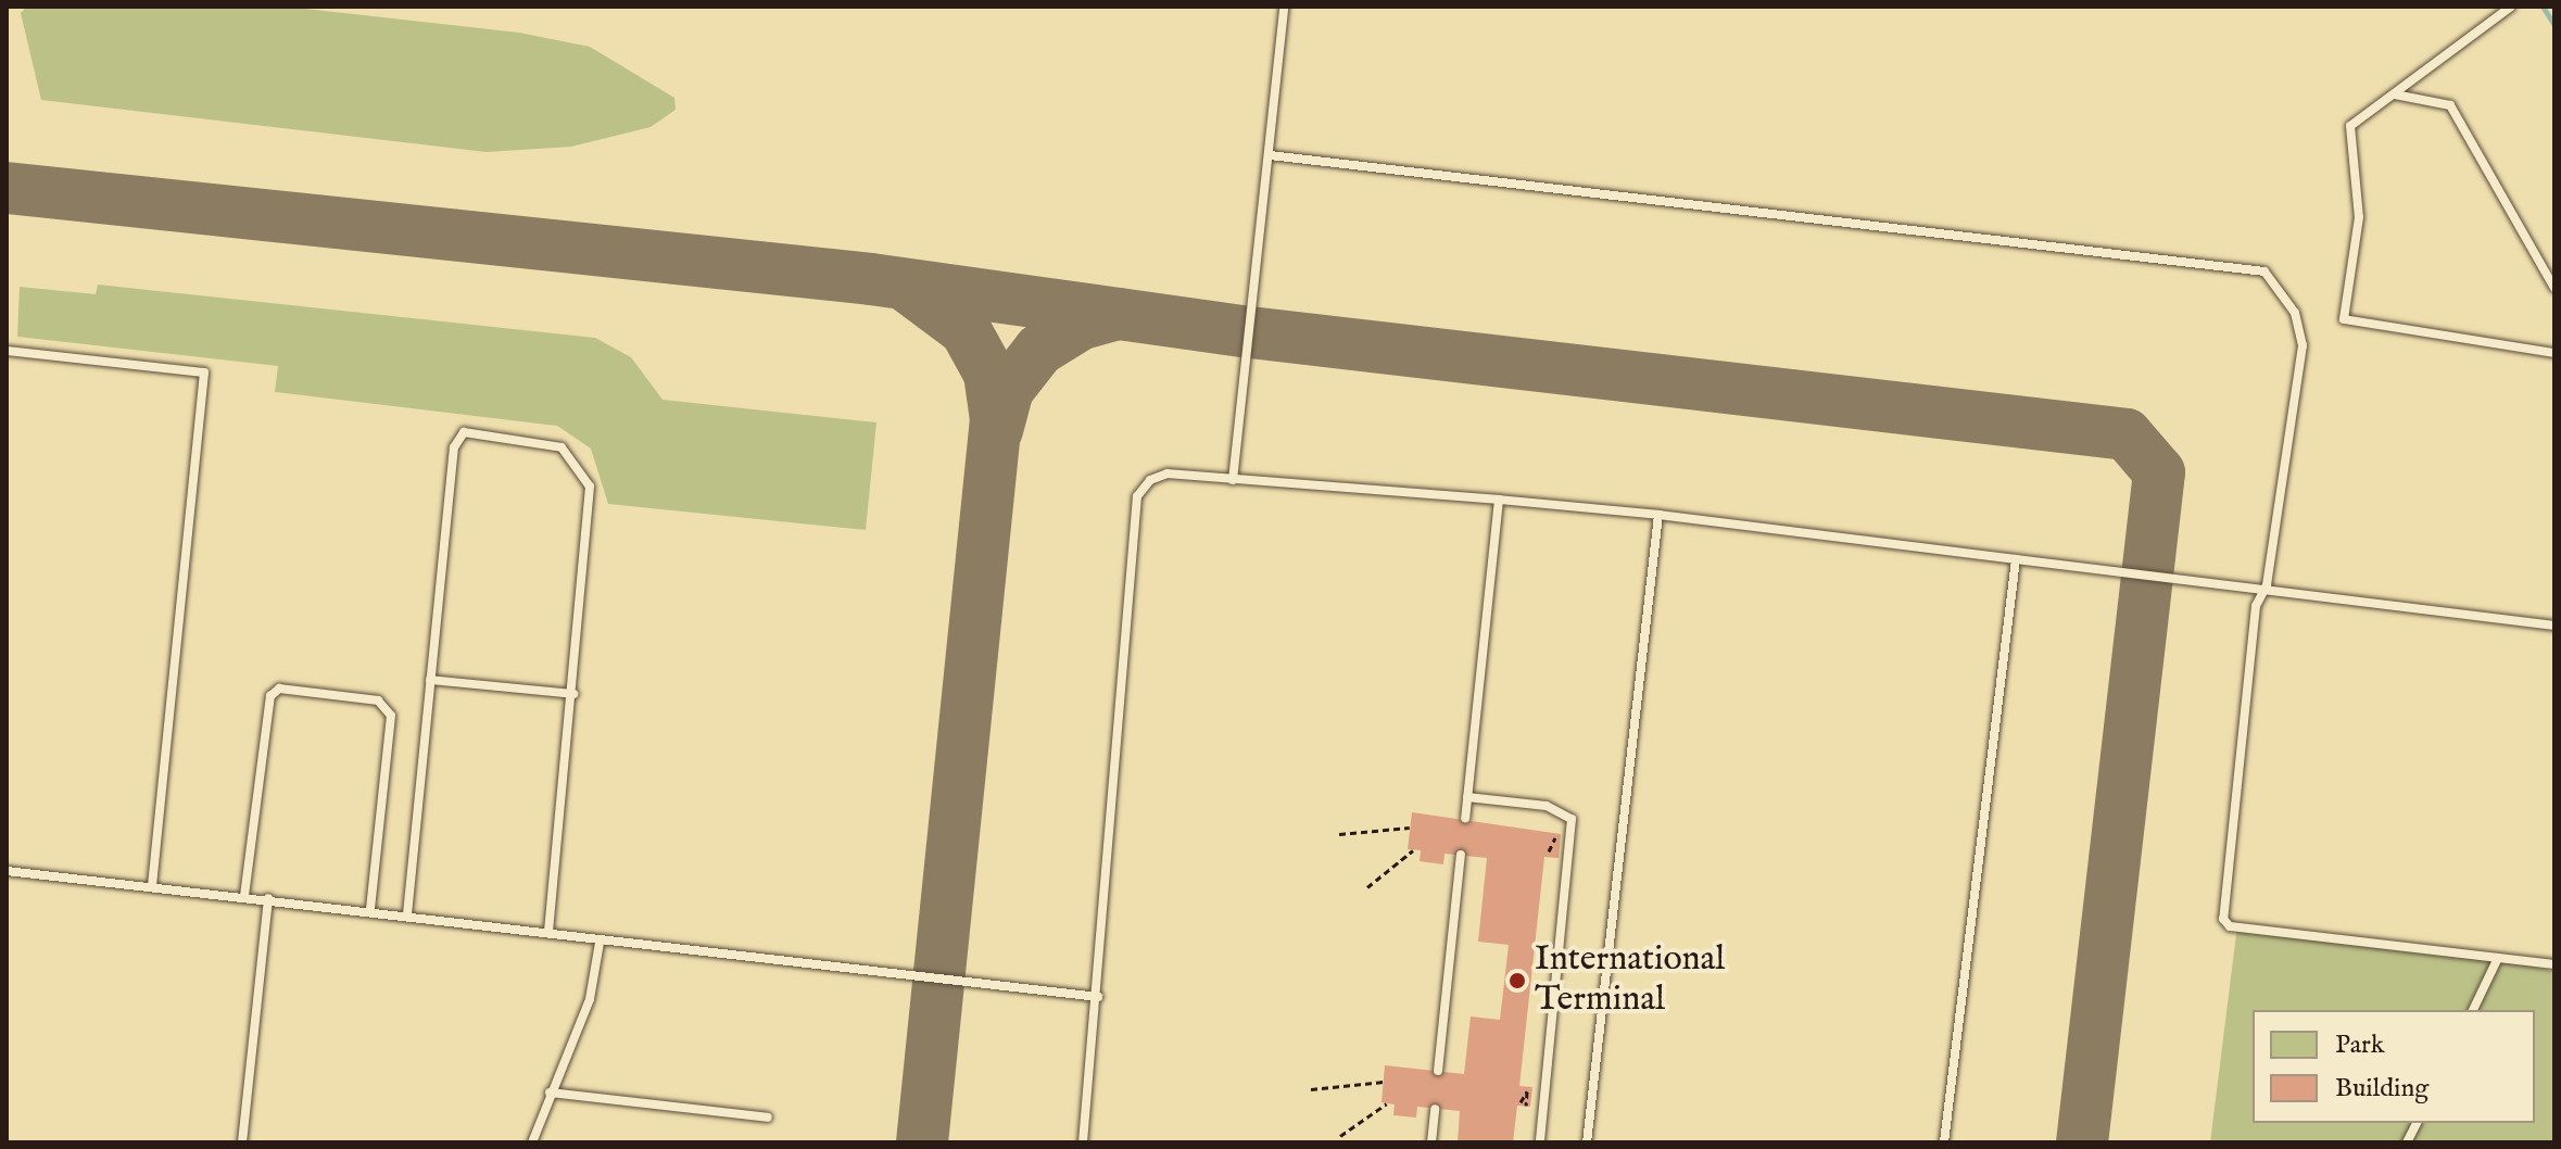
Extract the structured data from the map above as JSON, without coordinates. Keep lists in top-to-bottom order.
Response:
{
  "places": ["International Terminal"],
  "legend": ["Park", "Building"]
}
